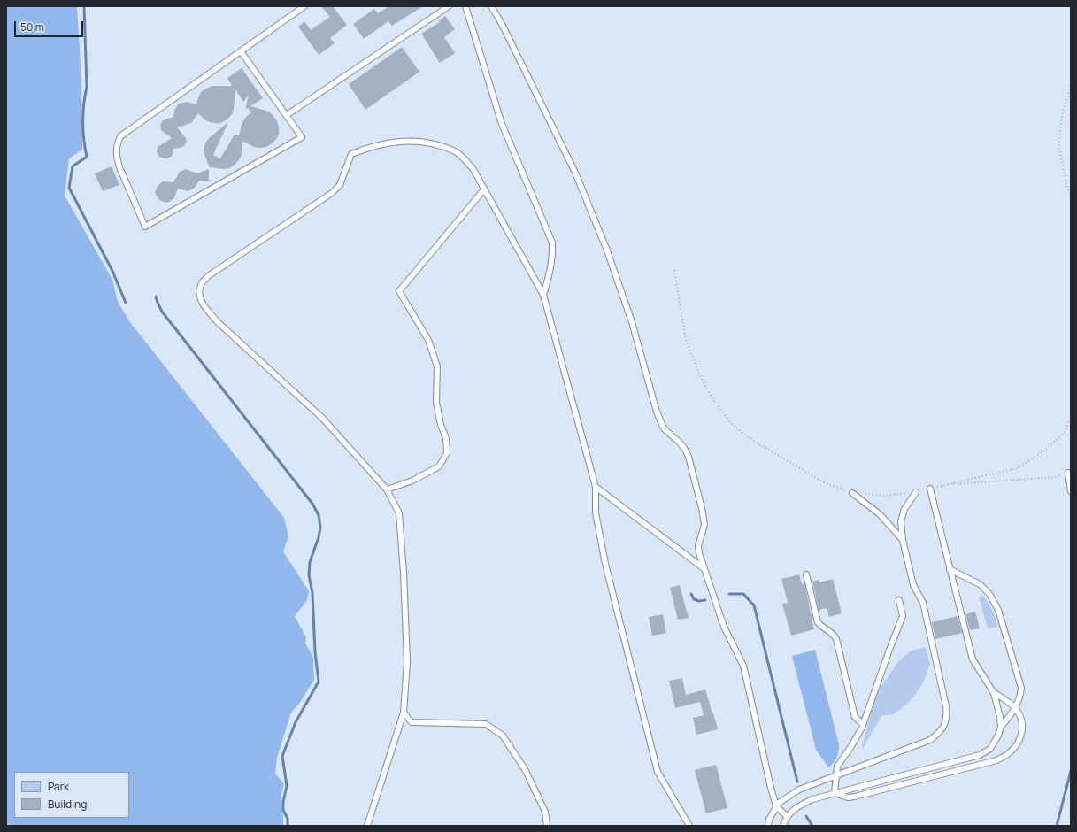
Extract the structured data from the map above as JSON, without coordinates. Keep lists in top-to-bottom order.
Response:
{
  "legend": ["Park", "Building"],
  "scale_bar": "50 m"
}
